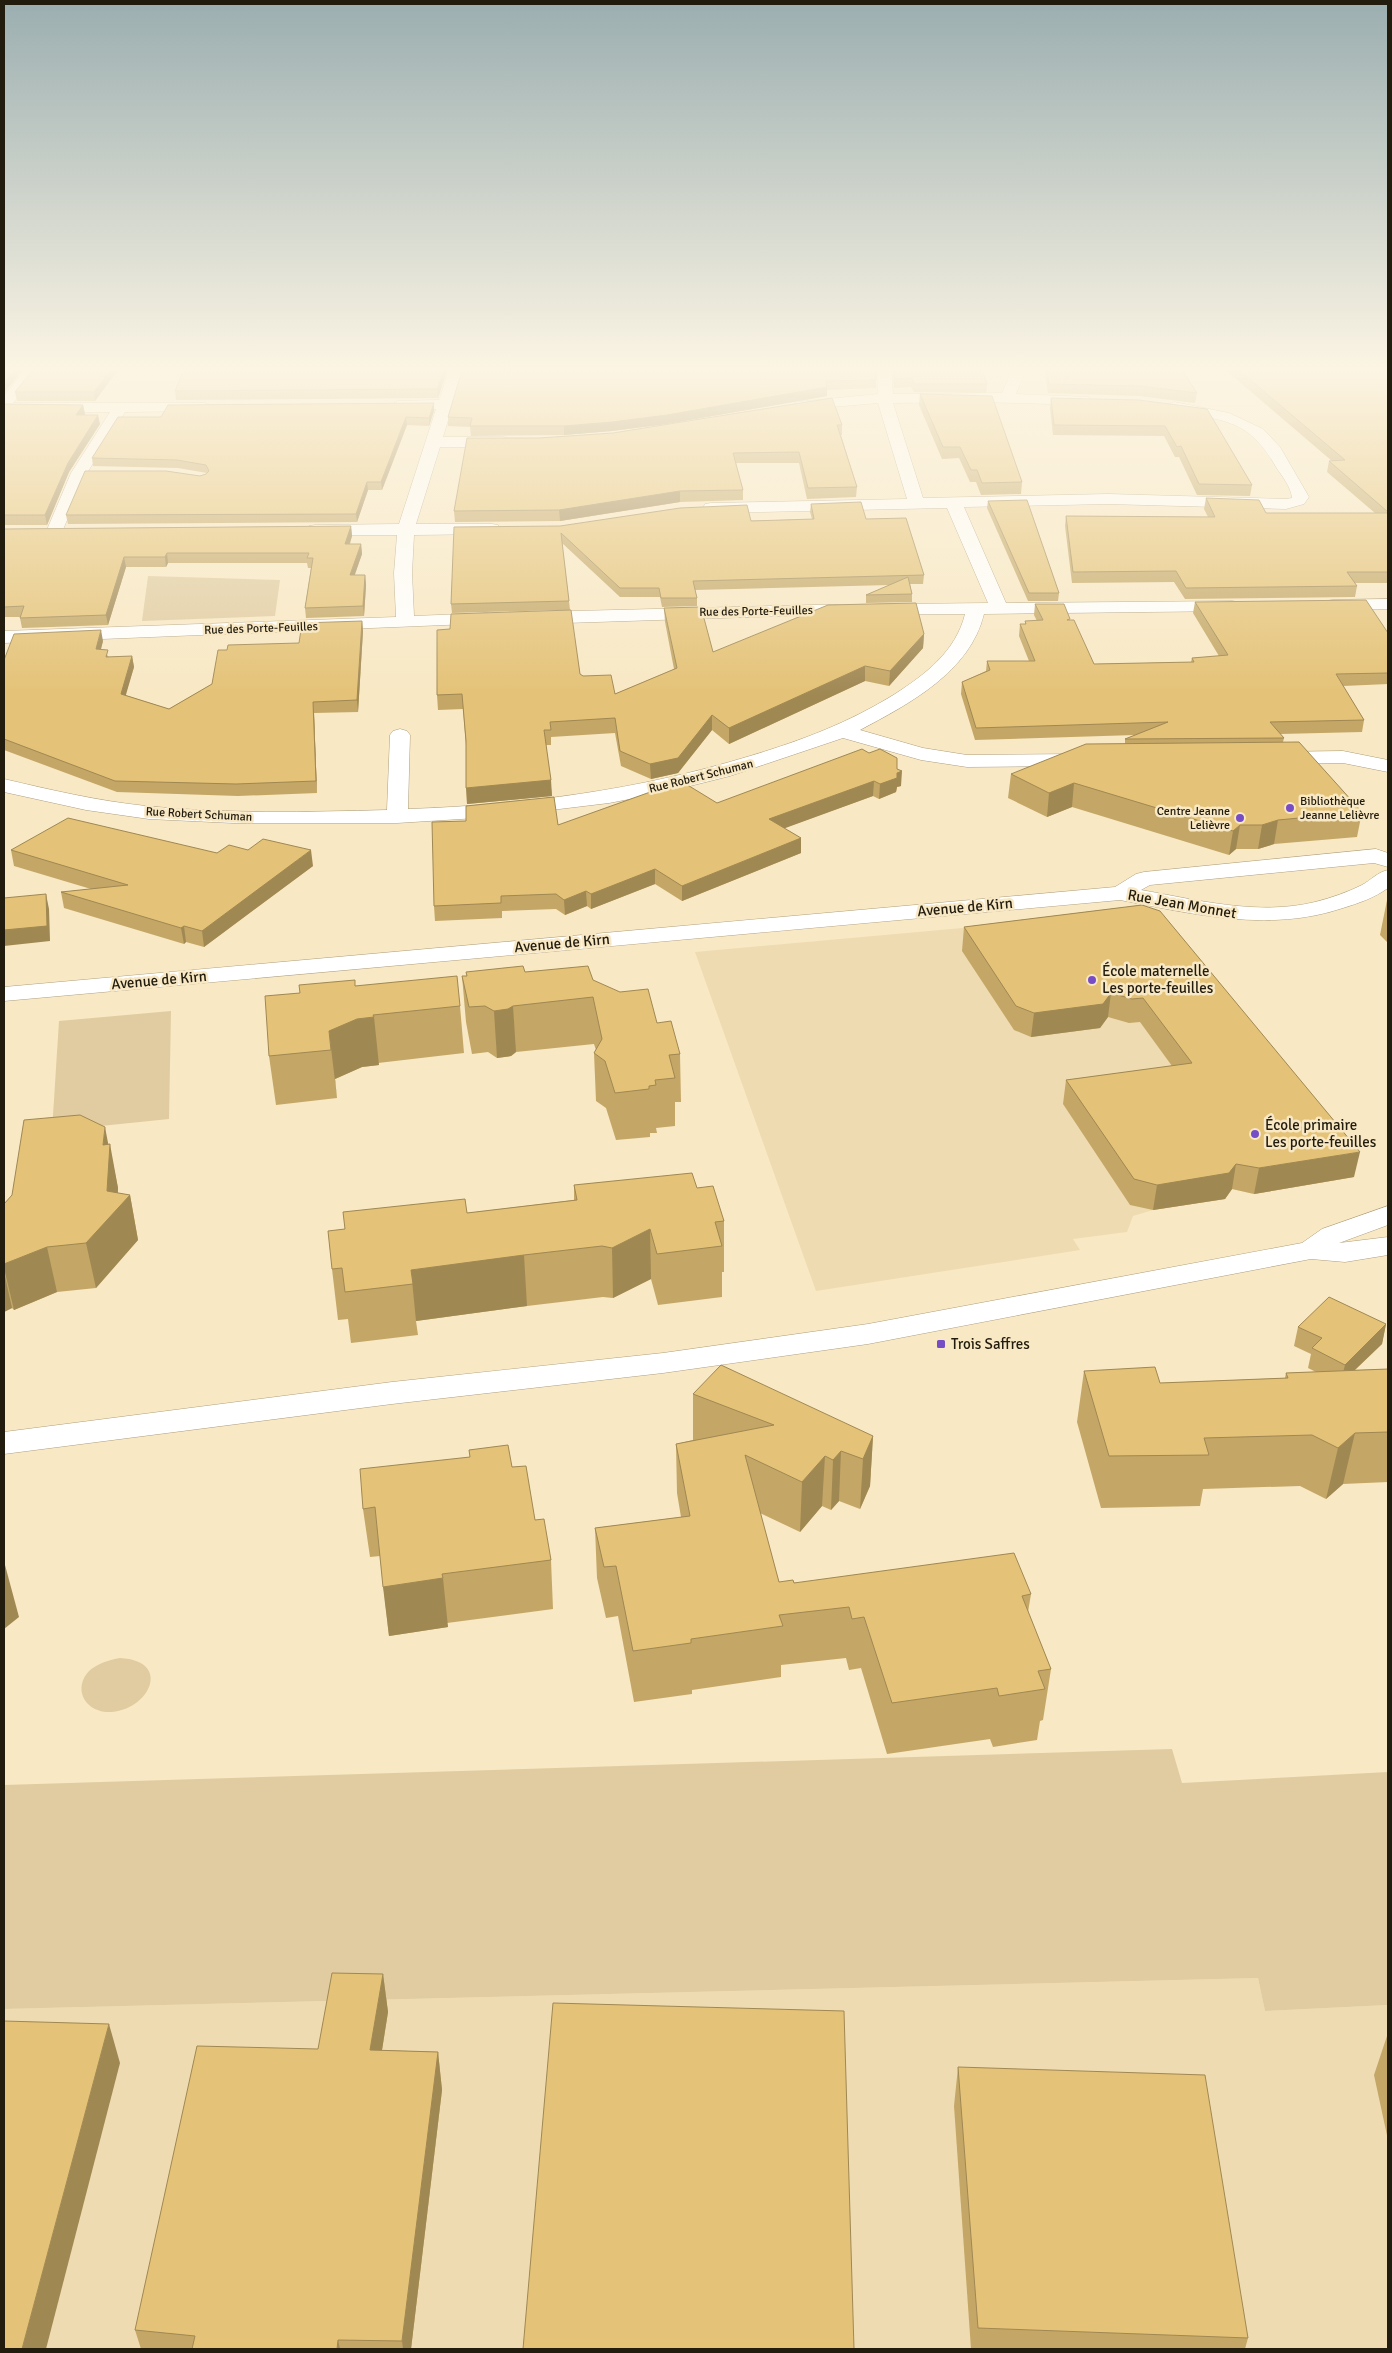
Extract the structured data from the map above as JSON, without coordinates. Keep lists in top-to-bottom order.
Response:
{
  "streets": {
    "street": [
      "Rue des Porte-Feuilles",
      "Rue Robert Schuman",
      "Rue Jean Monnet",
      "Avenue de Kirn"
    ]
  },
  "crossings": [
    ["Rue des Porte-Feuilles", "Rue Robert Schuman"],
    ["Rue Jean Monnet", "Avenue de Kirn"]
  ],
  "places": {
    "other": [
      "Bibliothèque Jeanne Lelièvre",
      "Centre Jeanne Lelièvre",
      "École maternelle Les porte-feuilles",
      "École primaire Les porte-feuilles"
    ],
    "transit": ["Trois Saffres"]
  }
}
